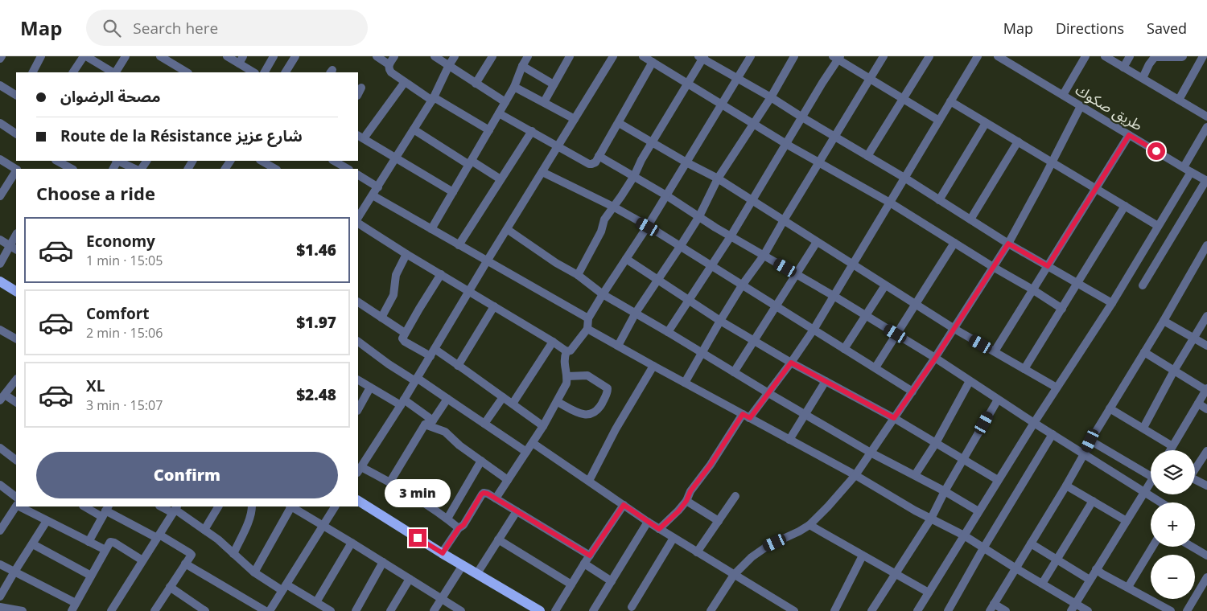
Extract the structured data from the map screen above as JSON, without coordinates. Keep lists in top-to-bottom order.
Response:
{
  "streets": {
    "street": ["طريق صكوك"]
  },
  "page": {
    "header": "Map",
    "search": "Search here",
    "nav": ["Map", "Directions", "Saved"],
    "banner": ["مصحة الرضوان", "Route de la Résistance شارع عزيز"],
    "heading": "Choose a ride",
    "list": [
      {
        "name": "Economy",
        "note": "1 min · 15:05",
        "value": "$1.46"
      },
      {
        "name": "Comfort",
        "note": "2 min · 15:06",
        "value": "$1.97"
      },
      {
        "name": "XL",
        "note": "3 min · 15:07",
        "value": "$2.48"
      }
    ],
    "buttons": "Confirm",
    "map_buttons": ["+", "−"],
    "bubble": "3 min"
  }
}
